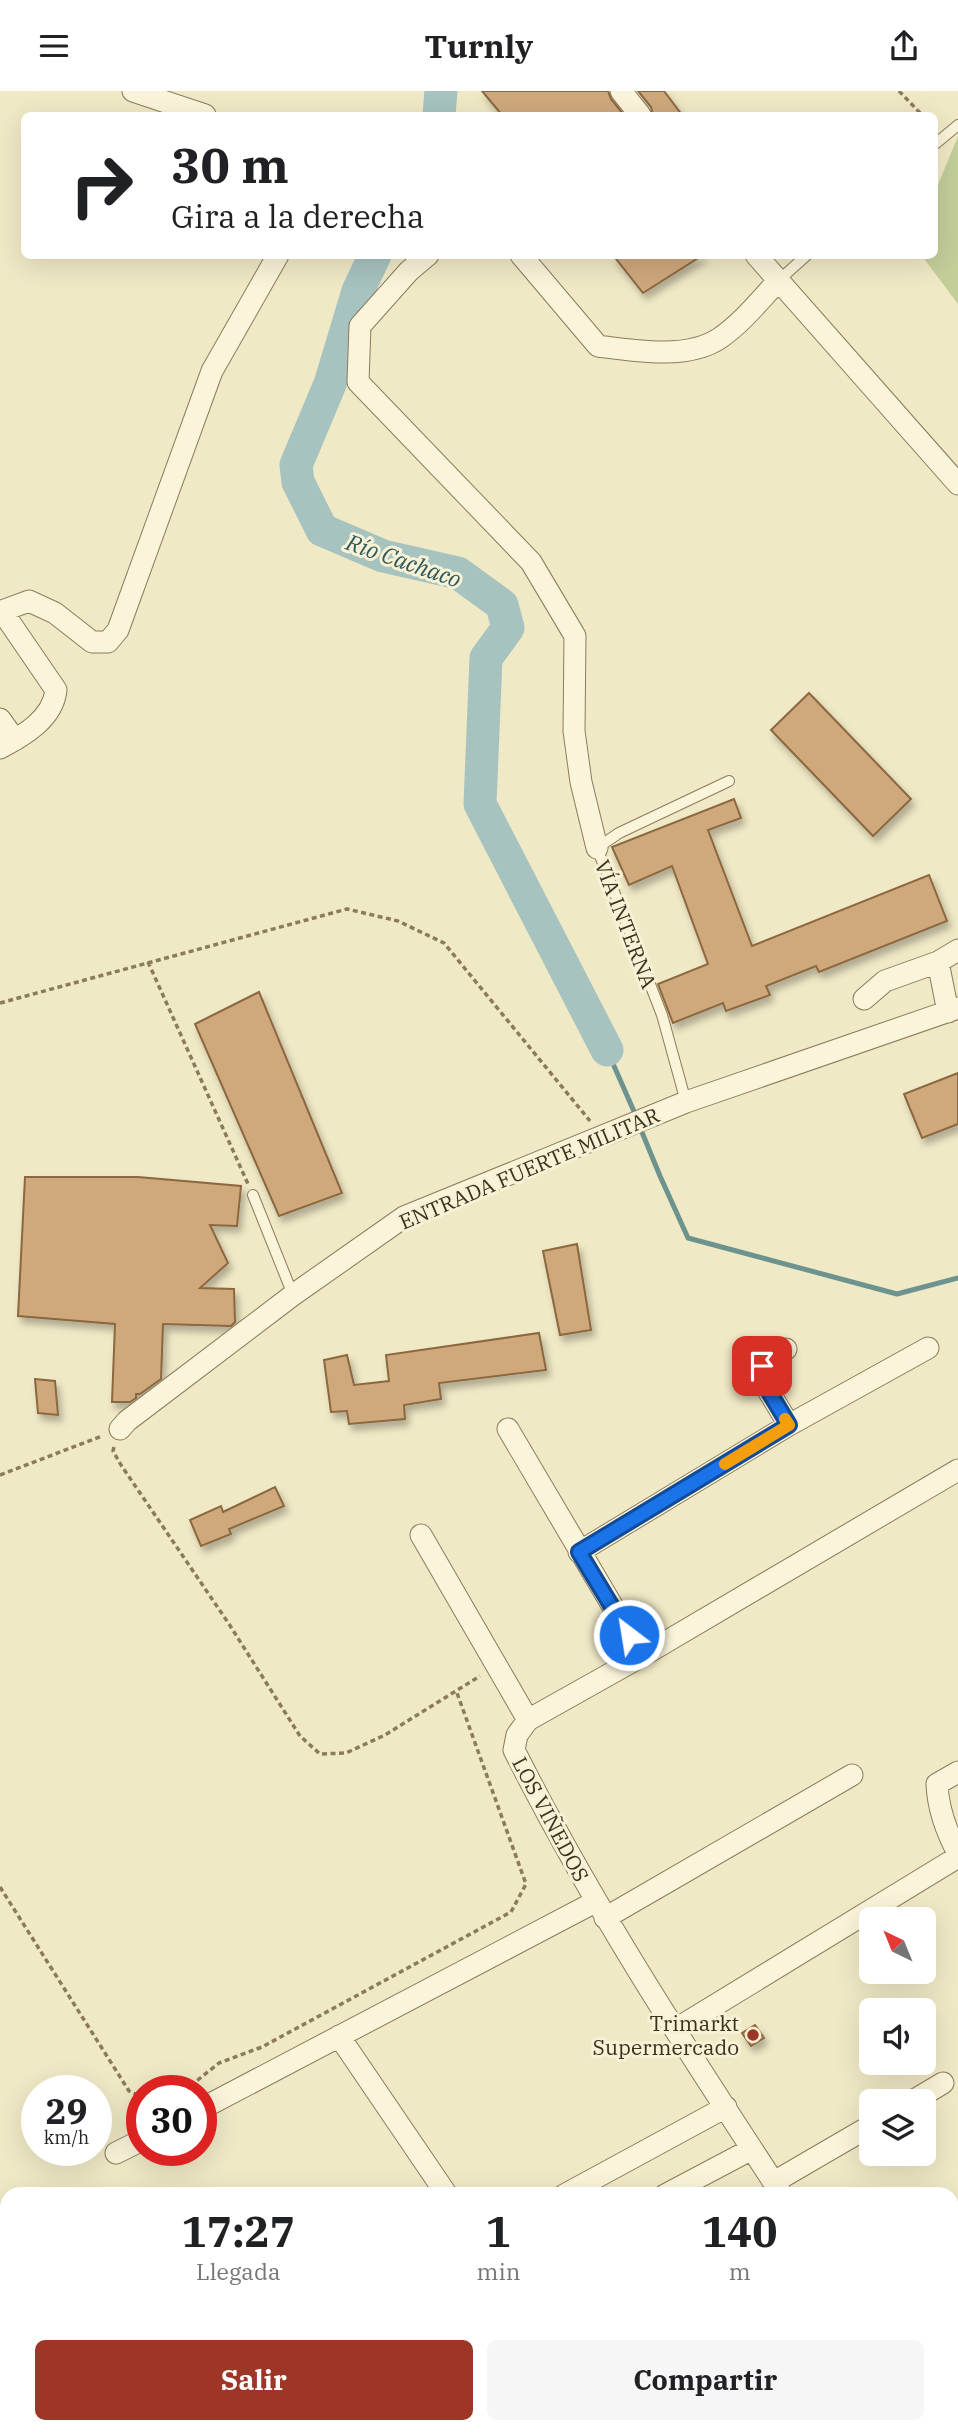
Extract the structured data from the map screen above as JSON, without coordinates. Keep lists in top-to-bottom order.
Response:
{
  "streets": {
    "street": ["ENTRADA FUERTE MILITAR", "LOS VIÑEDOS"],
    "lane": ["VÍA INTERNA"]
  },
  "crossings": [
    ["VÍA INTERNA", "ENTRADA FUERTE MILITAR"]
  ],
  "water": ["Río Cachaco"],
  "places": ["Trimarkt Supermercado"],
  "north": "top left",
  "page": {
    "header": "Turnly",
    "turn": ["30 m", "Gira a la derecha"],
    "speed": "29 km/h",
    "limit": "30",
    "eta": [
      "17:27",
      "Llegada",
      "1",
      "min",
      "140",
      "m"
    ],
    "buttons": ["Salir", "Compartir"]
  }
}
